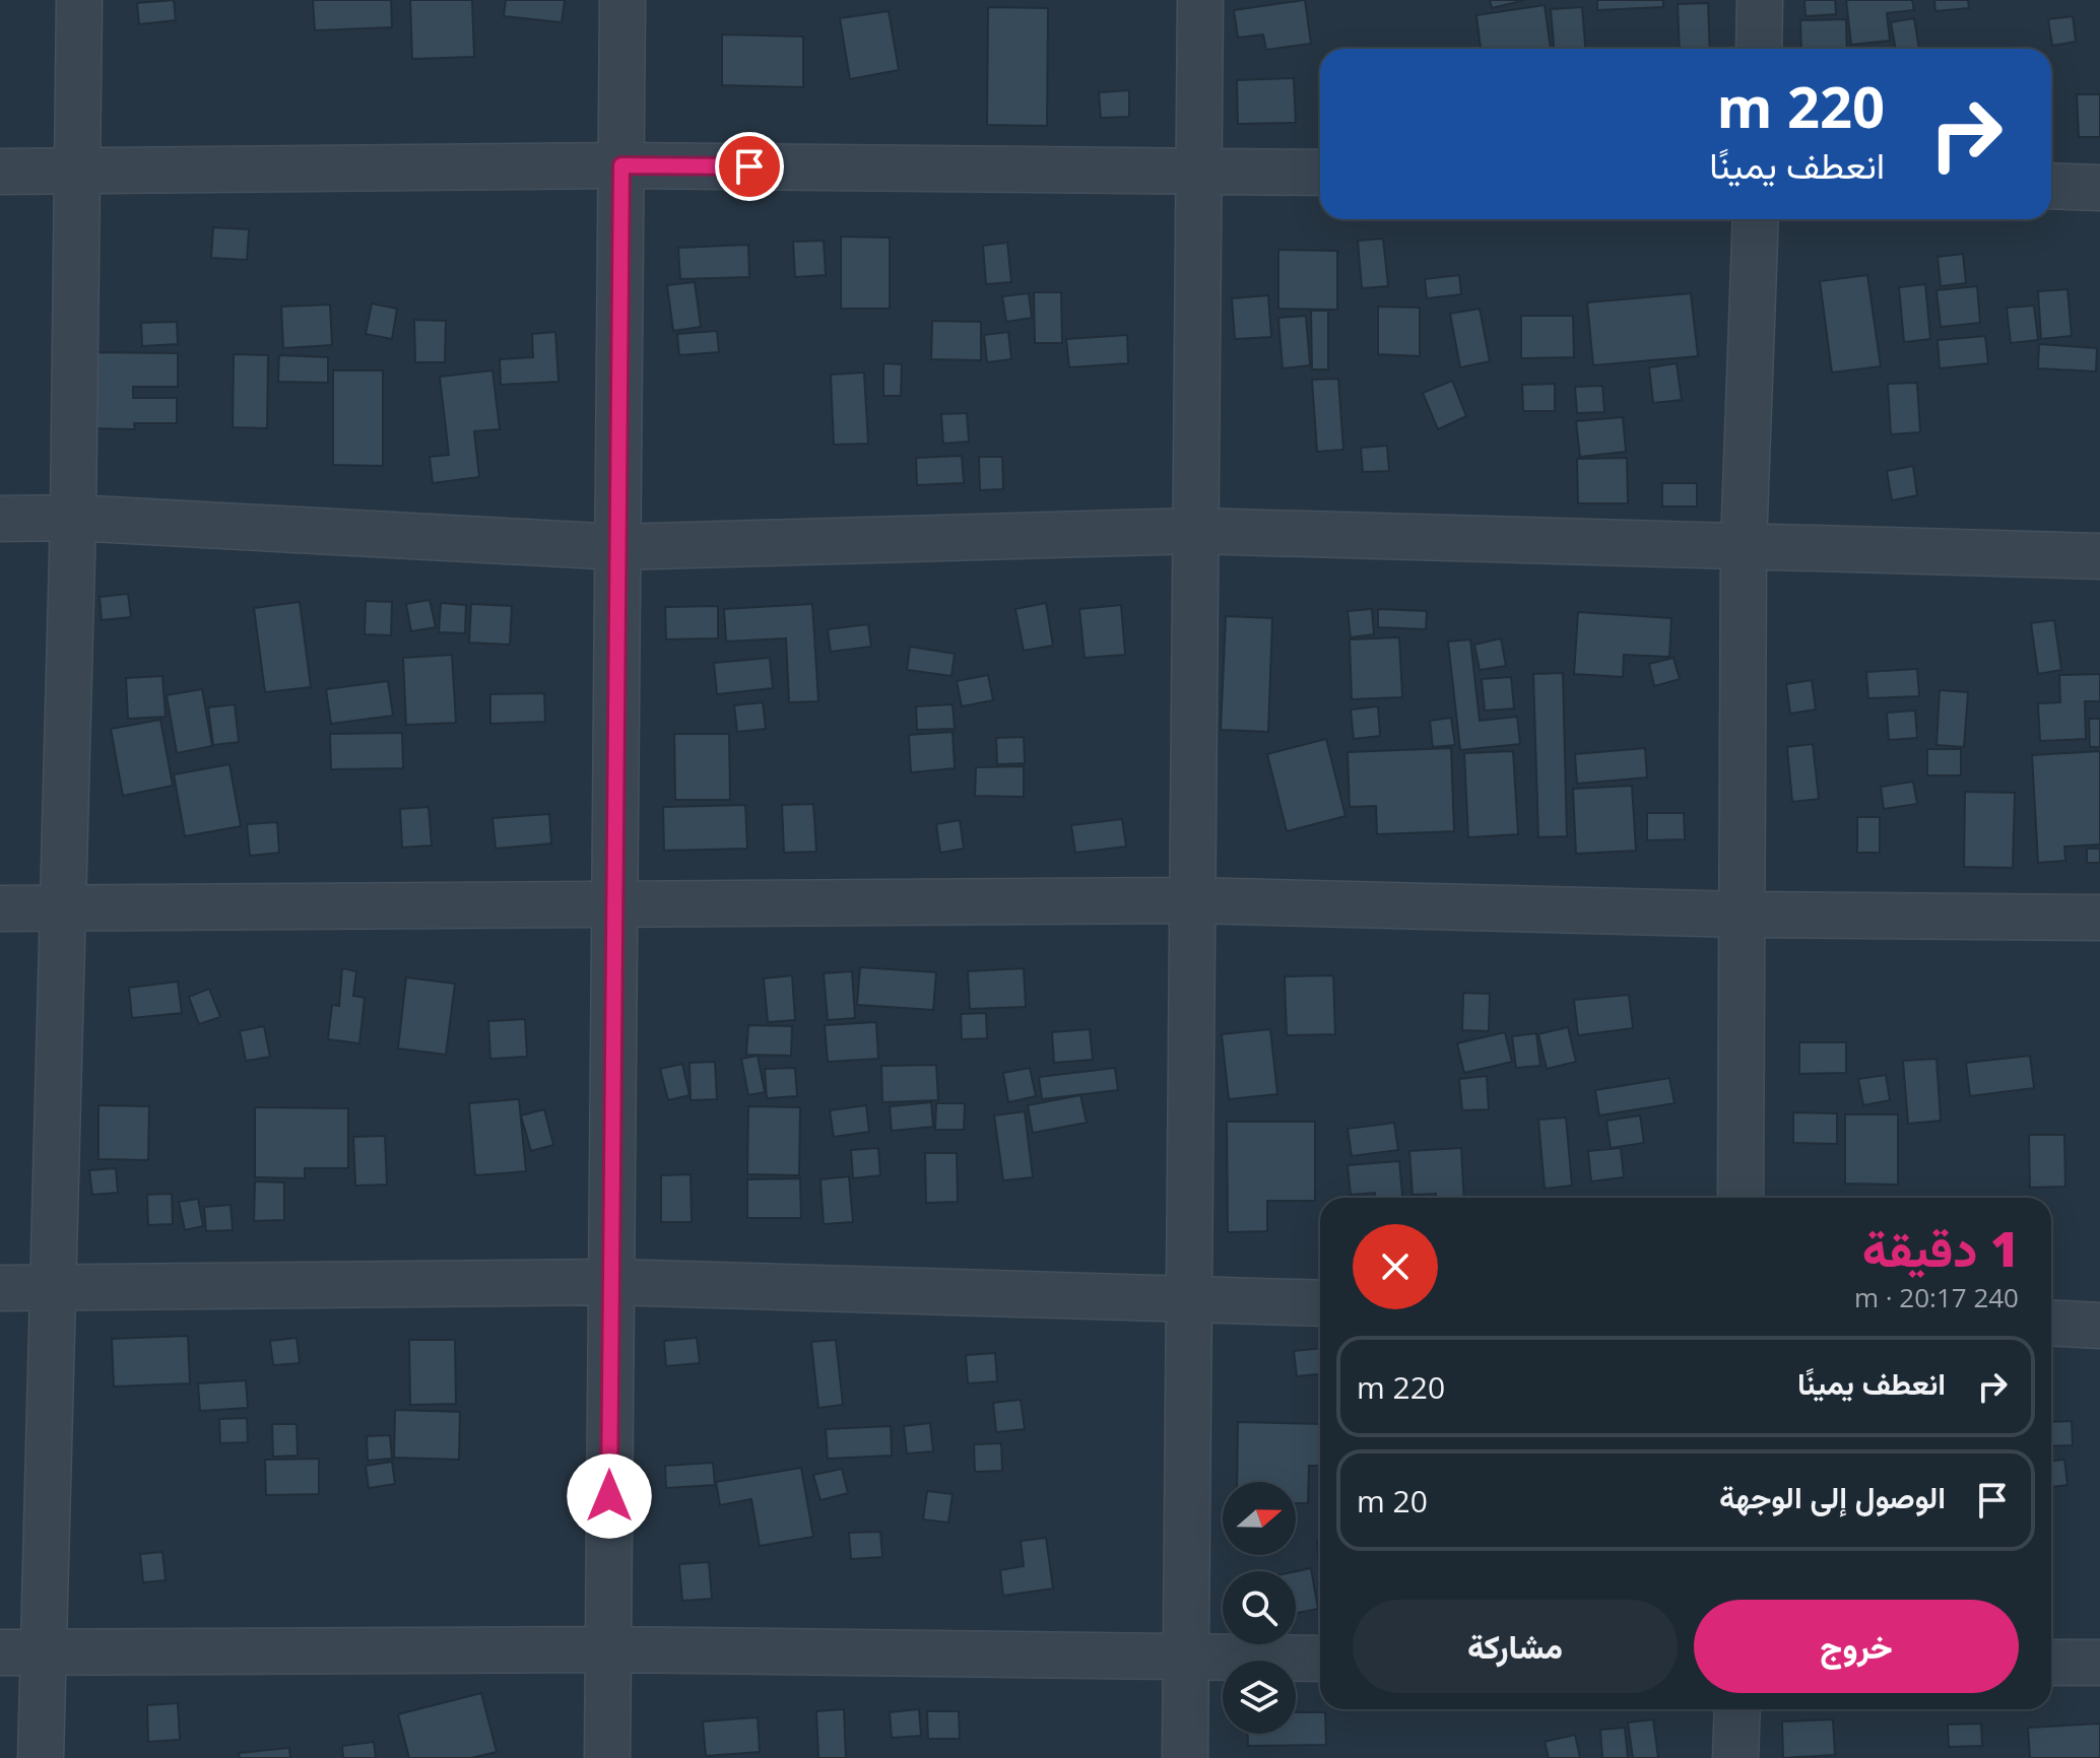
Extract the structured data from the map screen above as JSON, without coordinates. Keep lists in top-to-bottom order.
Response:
{
  "north": "right",
  "page": {
    "turn": ["220 m", "انعطف يمينًا"],
    "heading": ["1 دقيقة", "240 m · 20:17"],
    "list": [
      {
        "name": "انعطف يمينًا",
        "value": "220 m"
      },
      {
        "name": "الوصول إلى الوجهة",
        "value": "20 m"
      }
    ],
    "buttons": ["خروج", "مشاركة"]
  }
}
